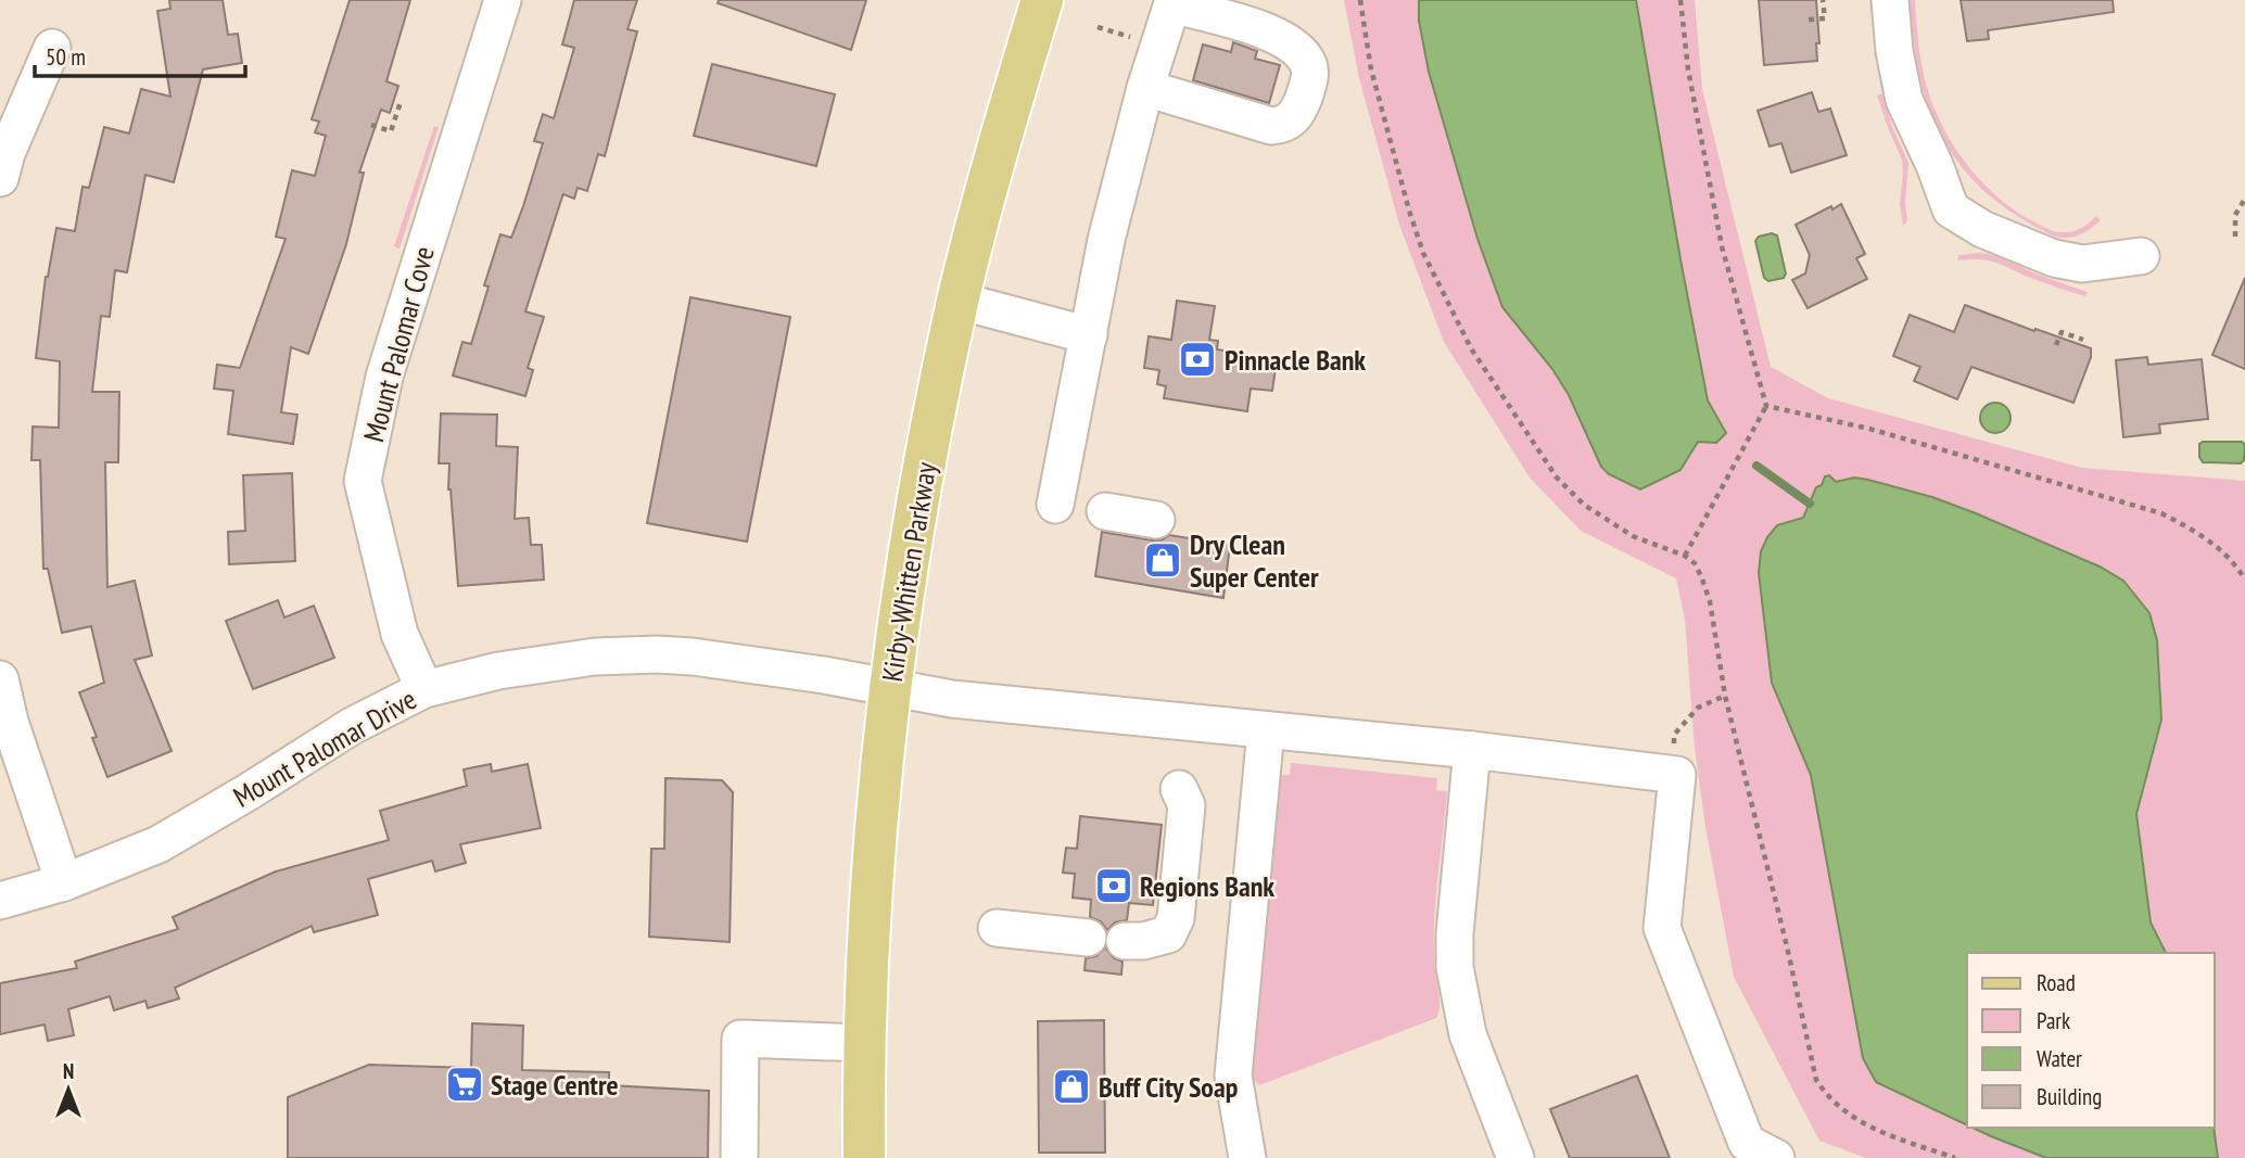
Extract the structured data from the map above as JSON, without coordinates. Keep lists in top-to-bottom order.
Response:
{
  "streets": {
    "main road": ["Kirby-Whitten Parkway"],
    "street": ["Mount Palomar Cove", "Mount Palomar Drive"]
  },
  "crossings": [
    ["Mount Palomar Cove", "Mount Palomar Drive"],
    ["Kirby-Whitten Parkway", "Mount Palomar Drive"]
  ],
  "places": {
    "bank": ["Pinnacle Bank", "Regions Bank"],
    "shop": ["Dry Clean Super Center", "Buff City Soap"],
    "supermarket": ["Stage Centre"]
  },
  "legend": [
    "Road",
    "Park",
    "Water",
    "Building"
  ],
  "scale_bar": "50 m",
  "north": "top"
}
